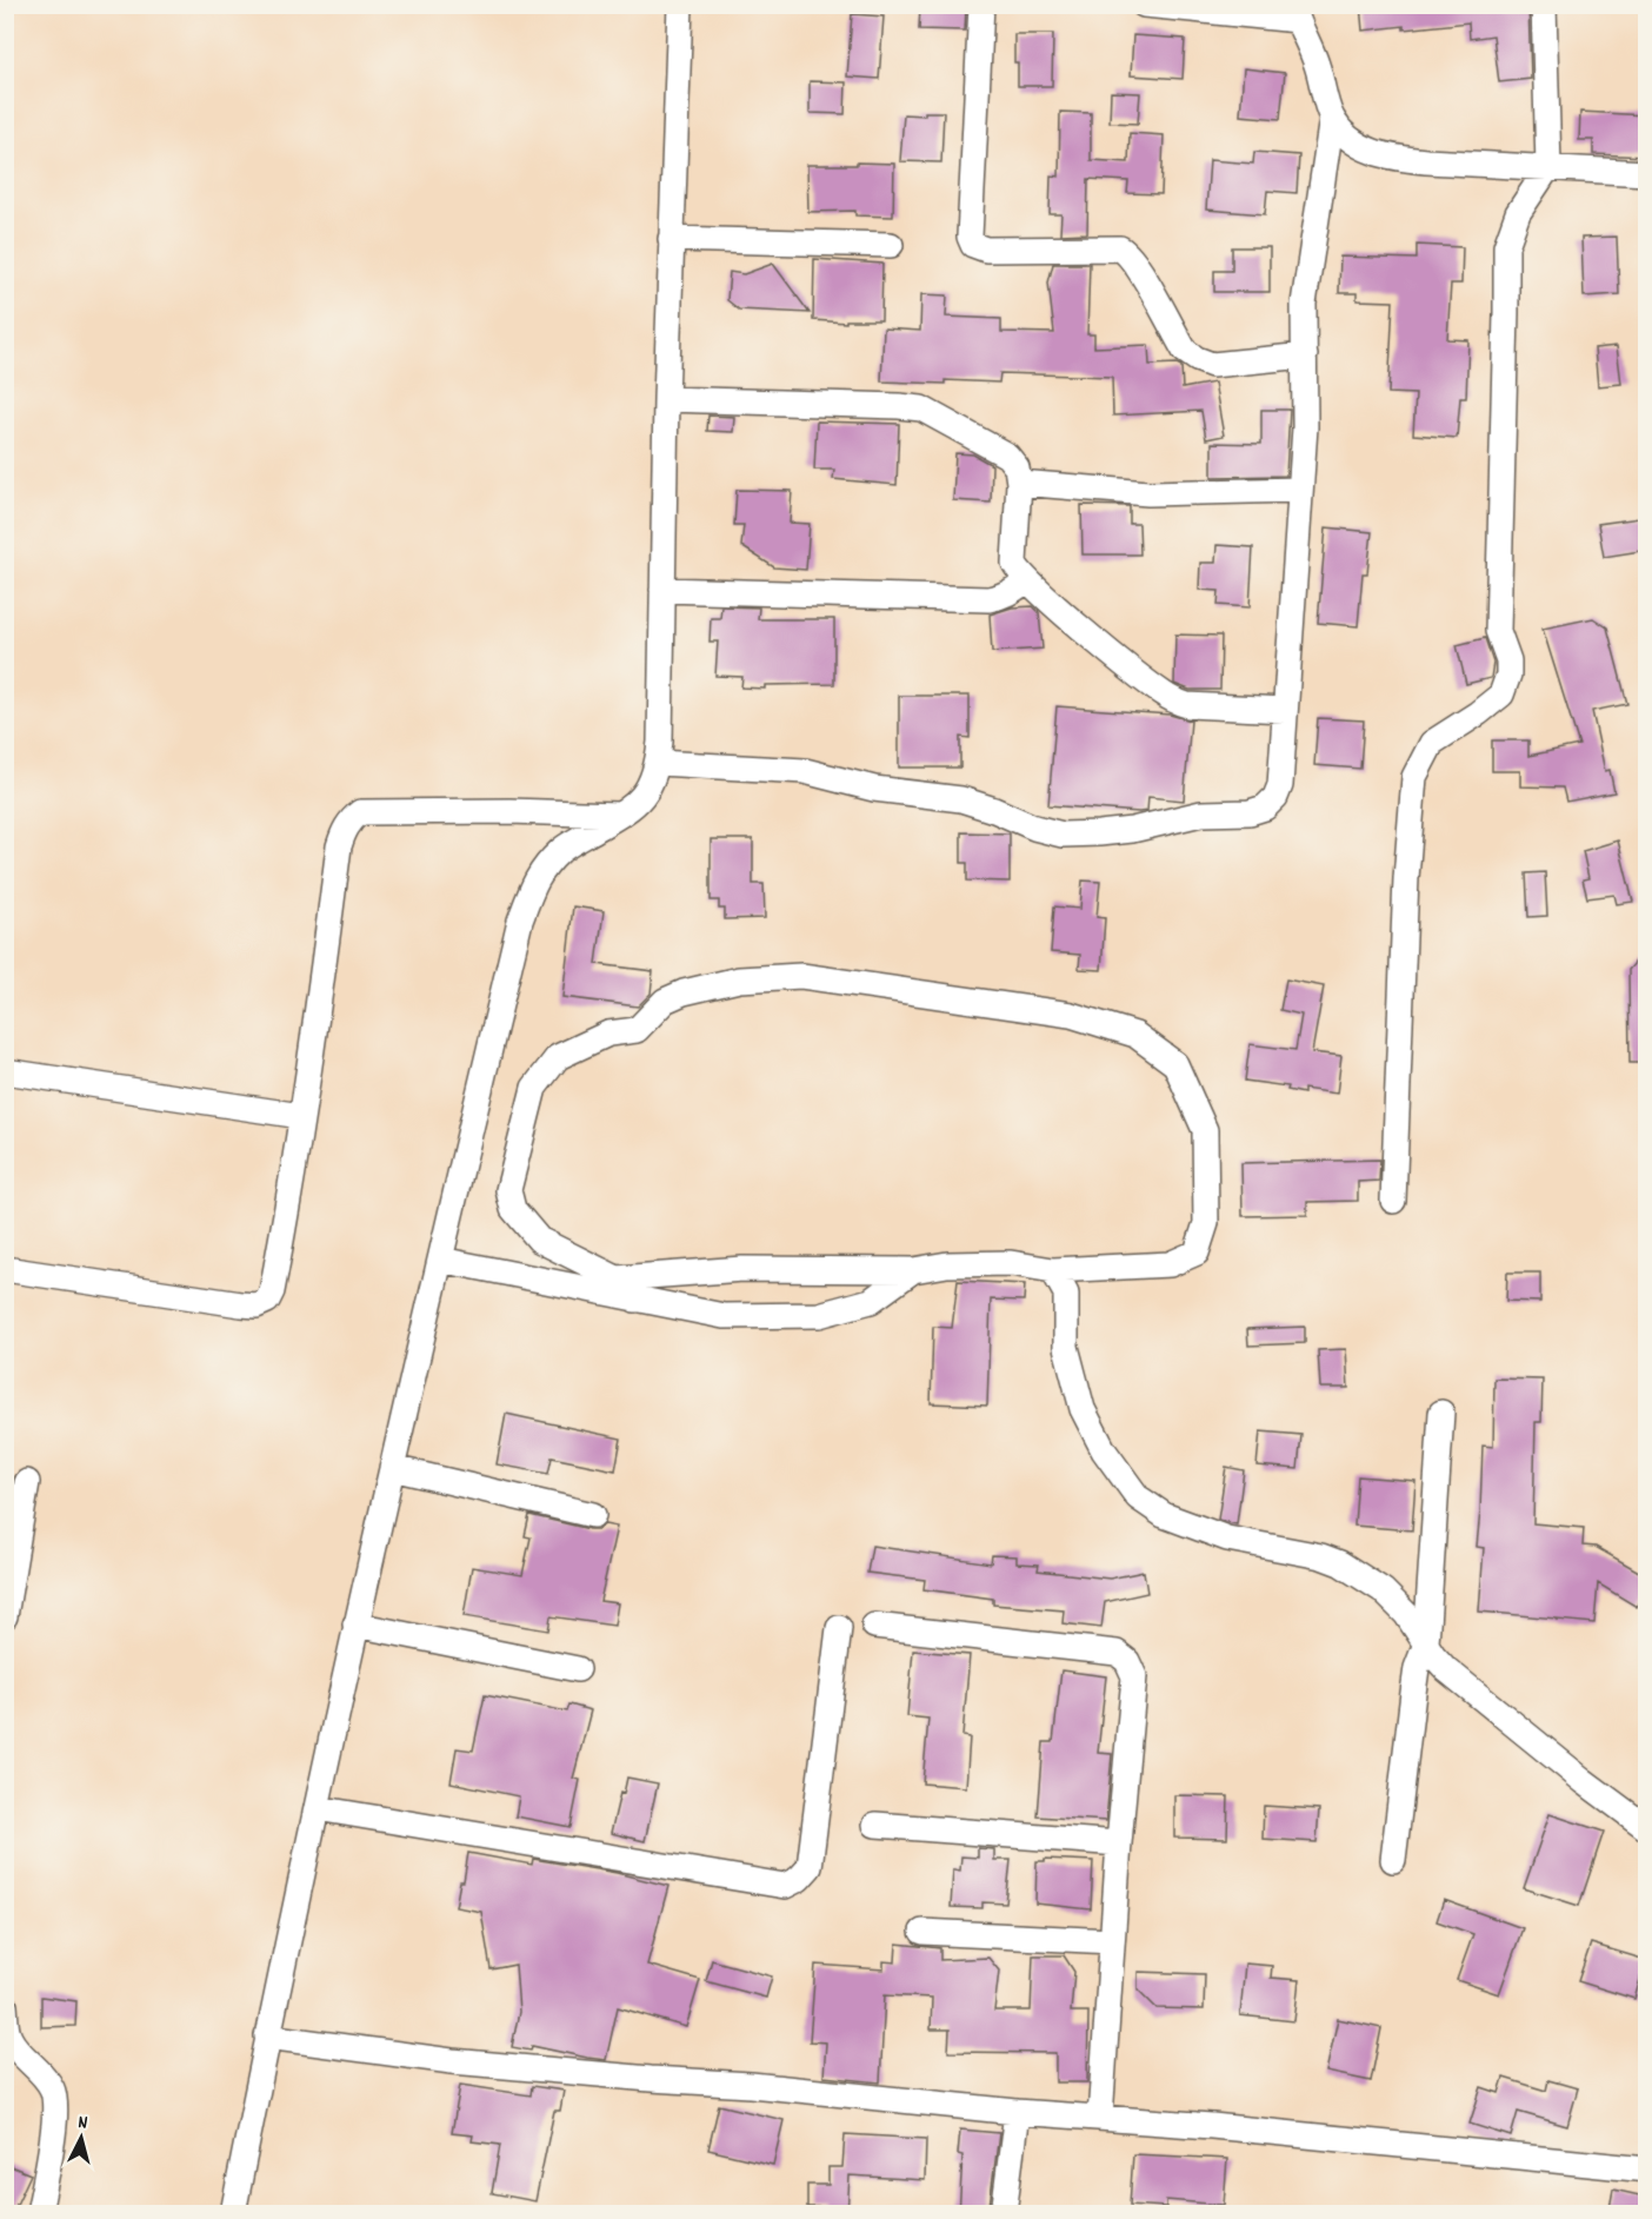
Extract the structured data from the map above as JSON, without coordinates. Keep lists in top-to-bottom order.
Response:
{
  "north": "top"
}
